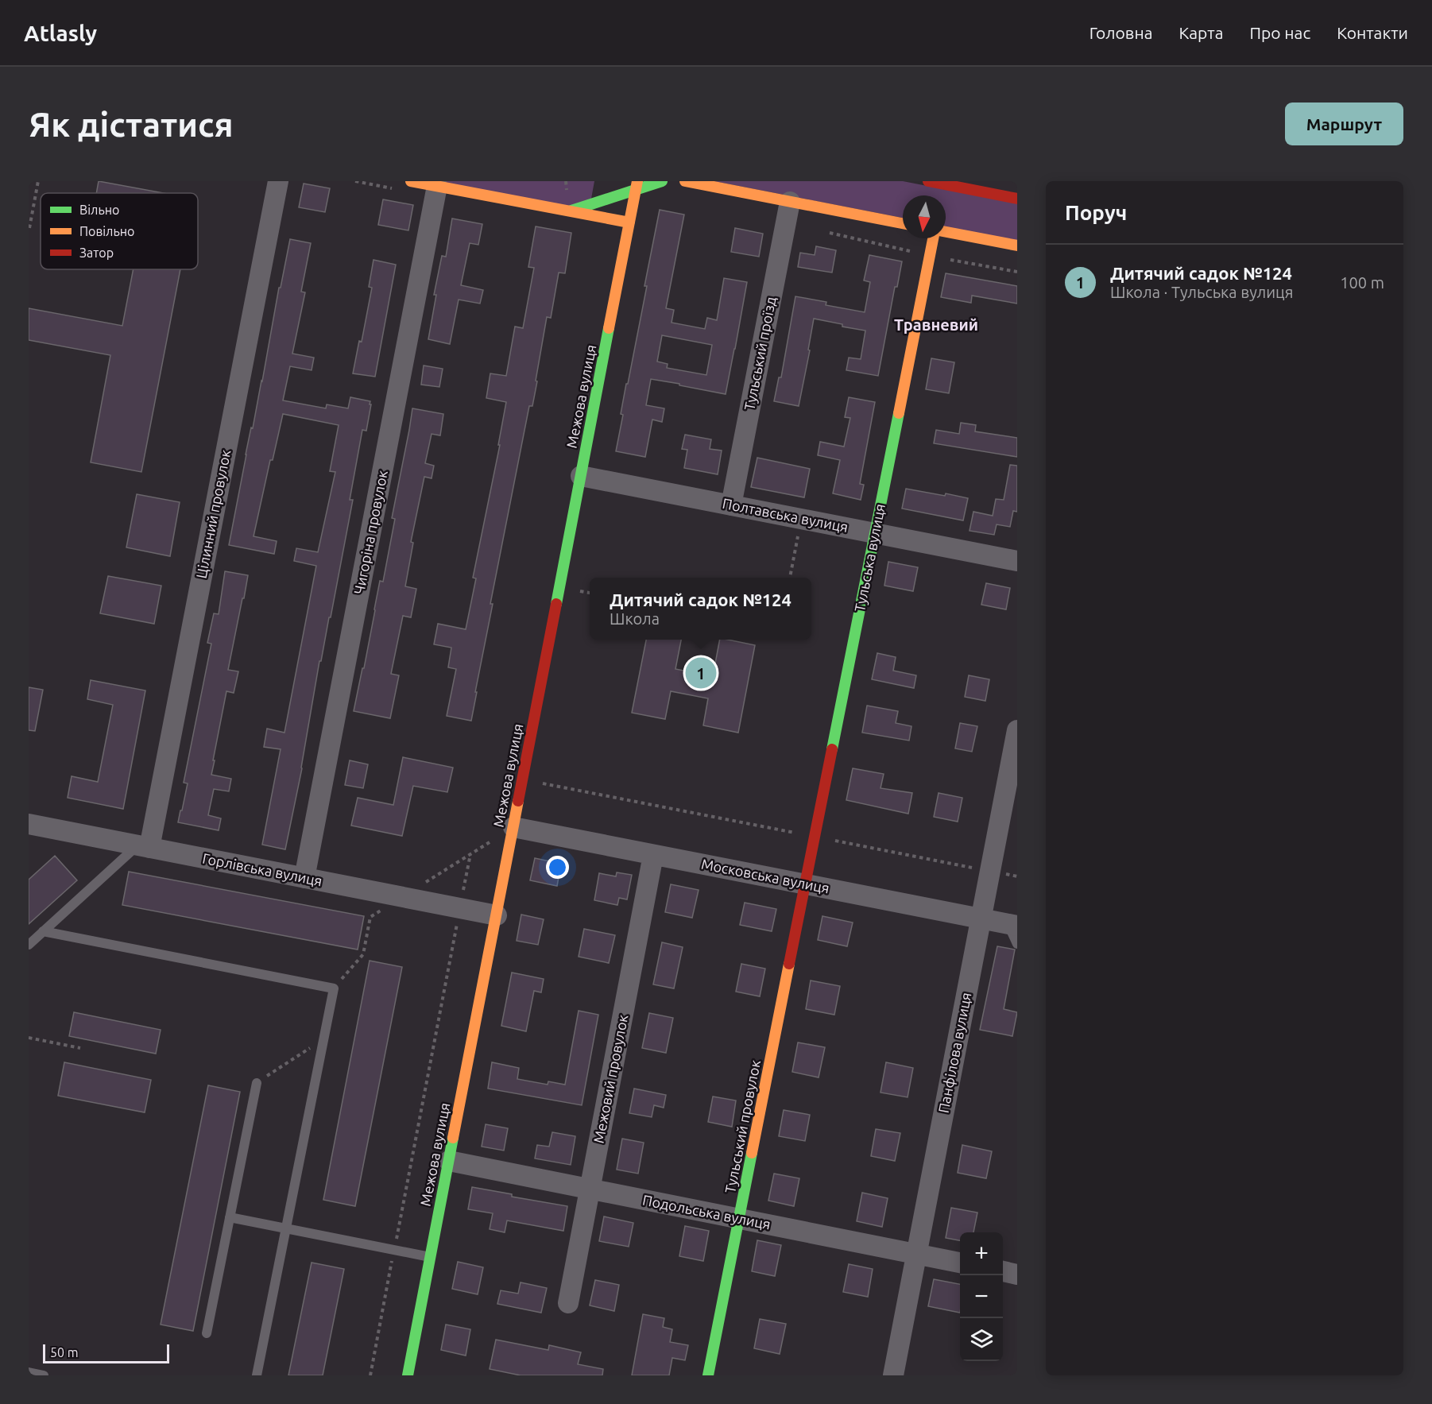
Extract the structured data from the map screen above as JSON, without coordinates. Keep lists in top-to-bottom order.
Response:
{
  "streets": {
    "street": [
      "Тульський проїзд",
      "Межова вулиця",
      "Цілинний провулок",
      "Полтавська вулиця",
      "Чигоріна провулок",
      "Тульська вулиця",
      "Горлівська вулиця",
      "Московська вулиця",
      "Панфілова вулиця",
      "Межовий провулок",
      "Тульський провулок",
      "Подольська вулиця"
    ]
  },
  "crossings": [
    ["Тульський проїзд", "Полтавська вулиця"],
    ["Межова вулиця", "Полтавська вулиця"],
    ["Межова вулиця", "Горлівська вулиця"],
    ["Межова вулиця", "Московська вулиця"],
    ["Межова вулиця", "Подольська вулиця"],
    ["Цілинний провулок", "Горлівська вулиця"],
    ["Полтавська вулиця", "Тульська вулиця"],
    ["Чигоріна провулок", "Горлівська вулиця"],
    ["Тульська вулиця", "Московська вулиця"],
    ["Тульська вулиця", "Тульський провулок"],
    ["Московська вулиця", "Панфілова вулиця"],
    ["Московська вулиця", "Межовий провулок"],
    ["Московська вулиця", "Тульський провулок"],
    ["Панфілова вулиця", "Подольська вулиця"],
    ["Межовий провулок", "Подольська вулиця"],
    ["Тульський провулок", "Подольська вулиця"]
  ],
  "districts": ["Травневий"],
  "legend": ["Вільно", "Повільно", "Затор"],
  "scale_bar": "50 m",
  "north": "bottom",
  "page": {
    "header": "Atlasly",
    "nav": [
      "Головна",
      "Карта",
      "Про нас",
      "Контакти"
    ],
    "buttons": "Маршрут",
    "title": "Як дістатися",
    "heading": "Поруч",
    "list": [
      {
        "mark": "1",
        "name": "Дитячий садок №124",
        "note": "Школа · Тульська вулиця",
        "value": "100 m"
      }
    ],
    "popup": ["Дитячий садок №124", "Школа"],
    "pins": "1",
    "map_buttons": ["+", "−"],
    "scale": "50 m"
  }
}
